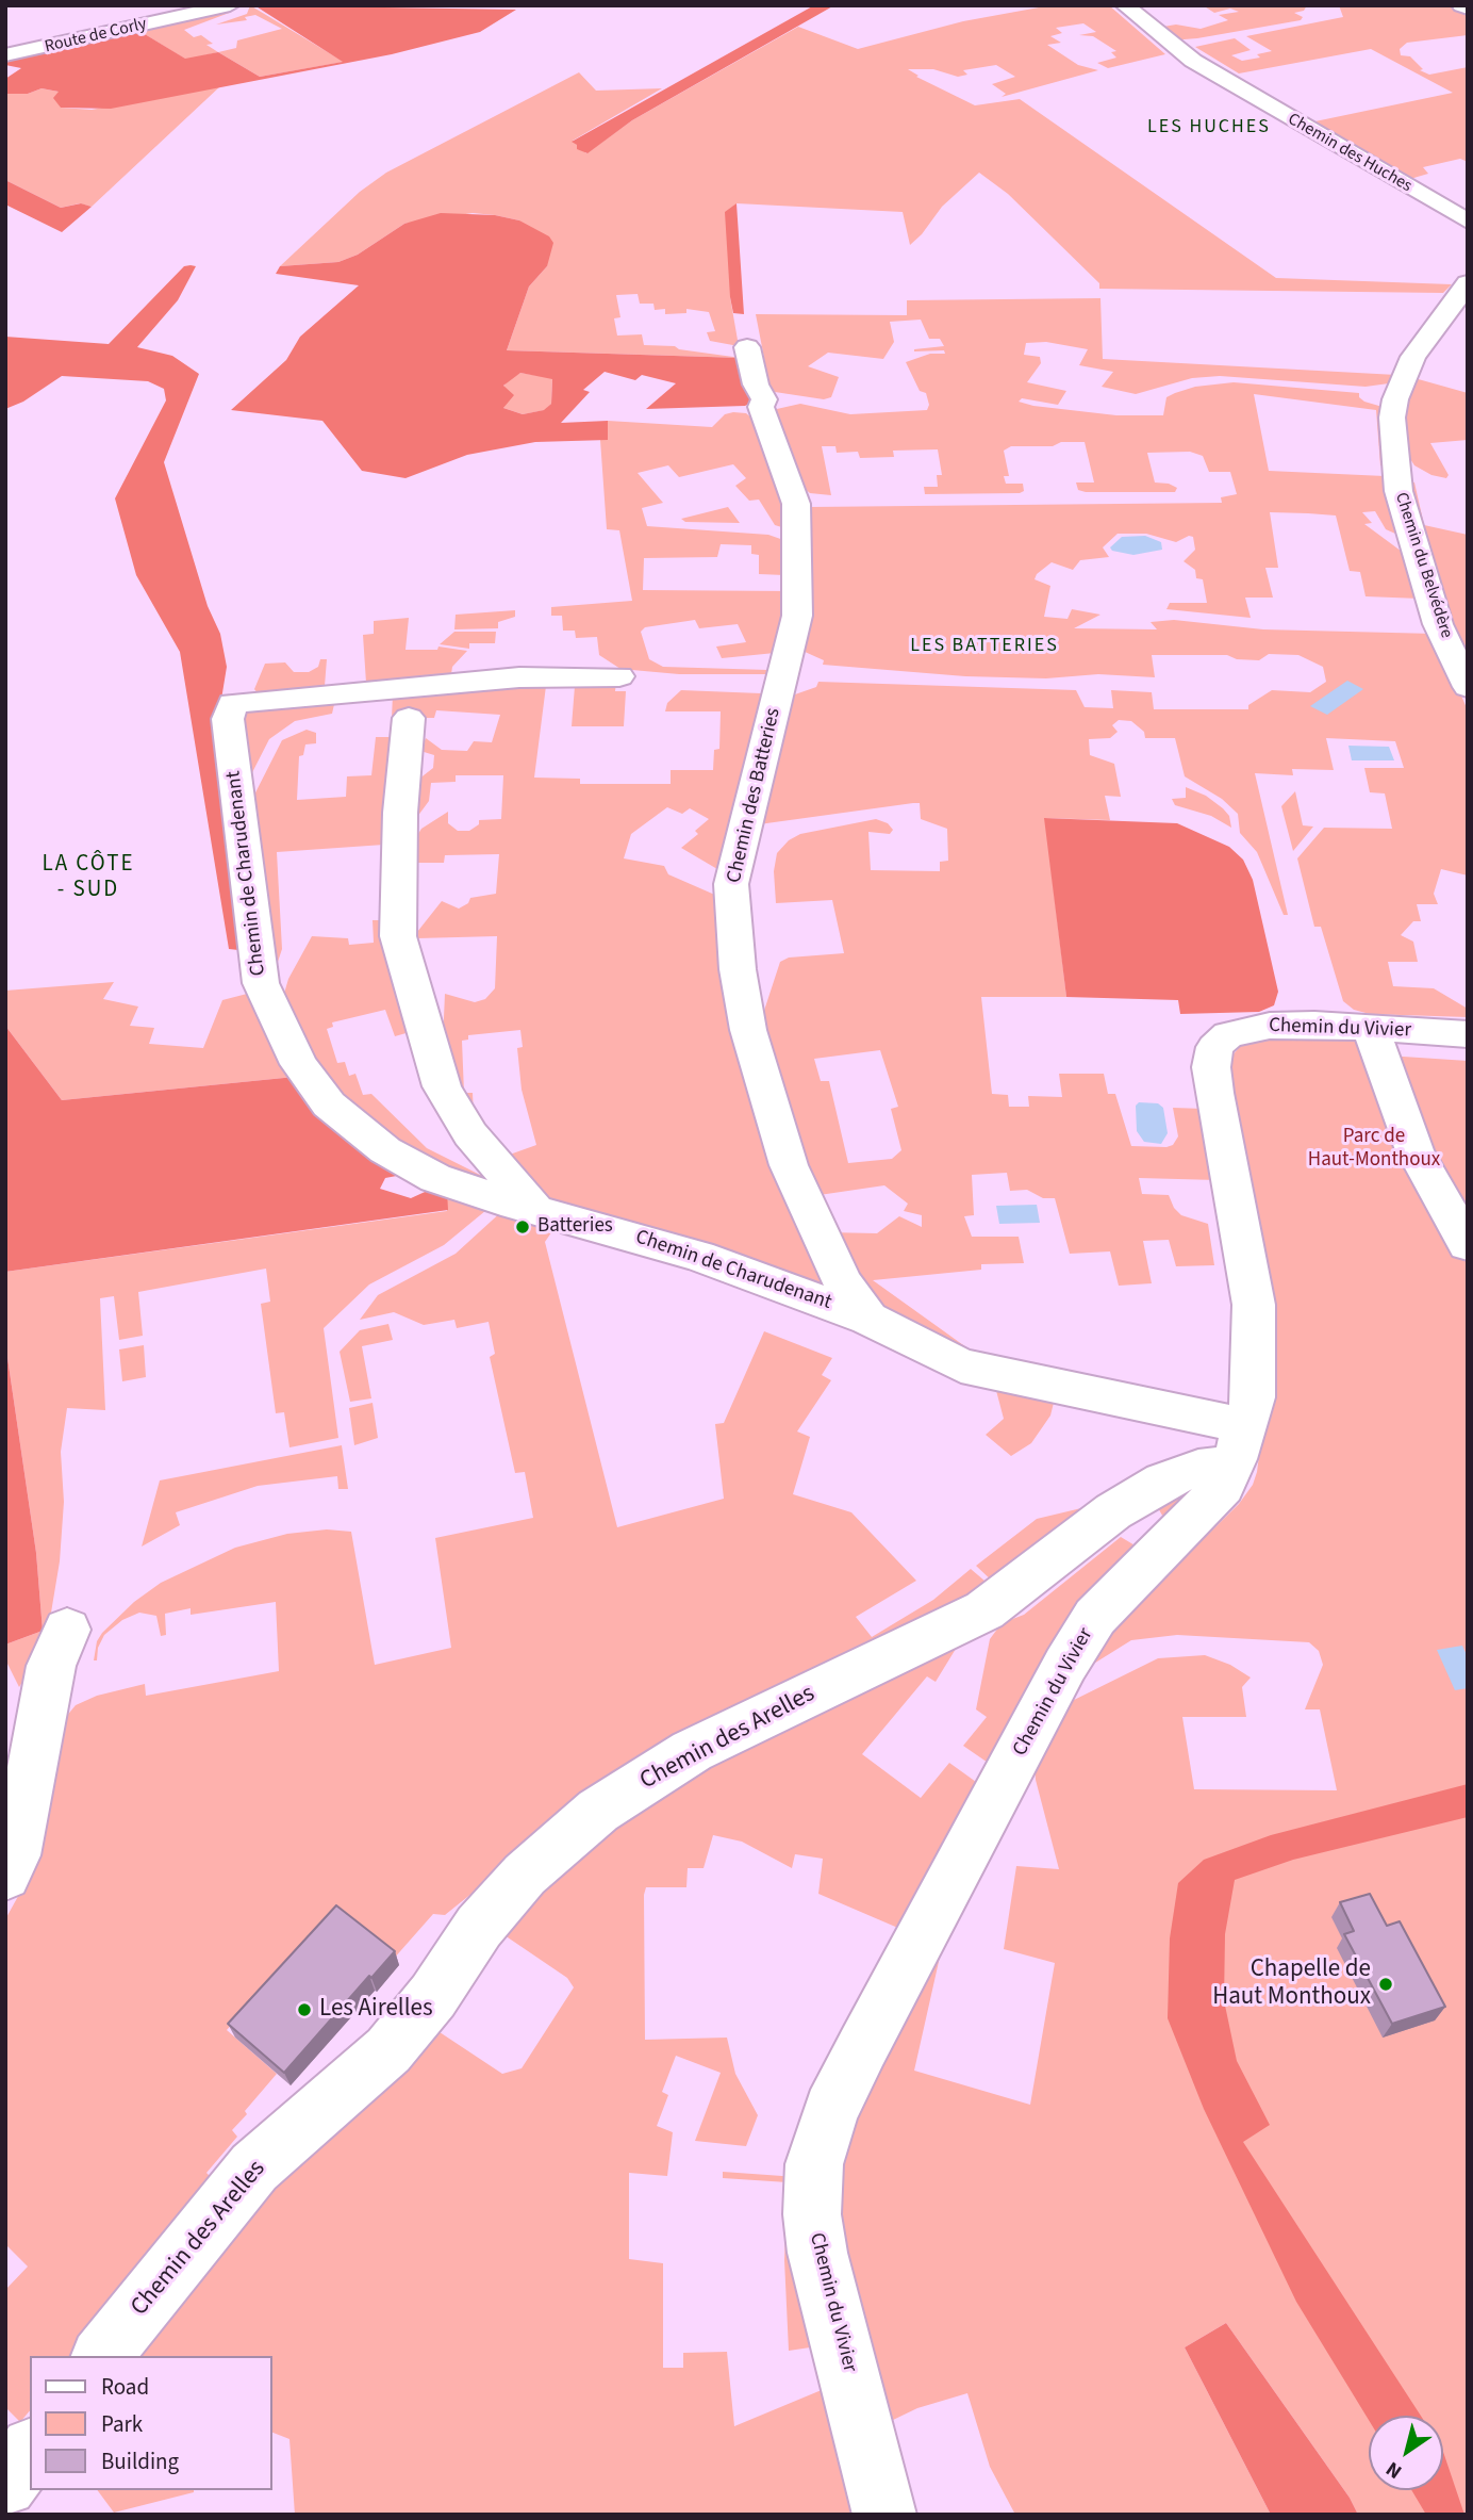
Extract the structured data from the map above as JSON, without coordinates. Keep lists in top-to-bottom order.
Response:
{
  "streets": {
    "street": [
      "Route de Corly",
      "Chemin des Huches",
      "Chemin du Belvédère",
      "Chemin des Batteries",
      "Chemin de Charudenant",
      "Chemin du Vivier",
      "Chemin des Arelles"
    ]
  },
  "crossings": [
    ["Chemin des Batteries", "Chemin de Charudenant"],
    ["Chemin de Charudenant", "Chemin du Vivier"],
    ["Chemin de Charudenant", "Chemin des Arelles"],
    ["Chemin du Vivier", "Chemin des Arelles"]
  ],
  "districts": ["LES HUCHES", "LES BATTERIES", "LA CÔTE - SUD"],
  "parks": ["Parc de Haut-Monthoux"],
  "places": ["Batteries", "Chapelle de Haut Monthoux", "Les Airelles"],
  "legend": ["Road", "Park", "Building"],
  "north": "bottom left"
}
